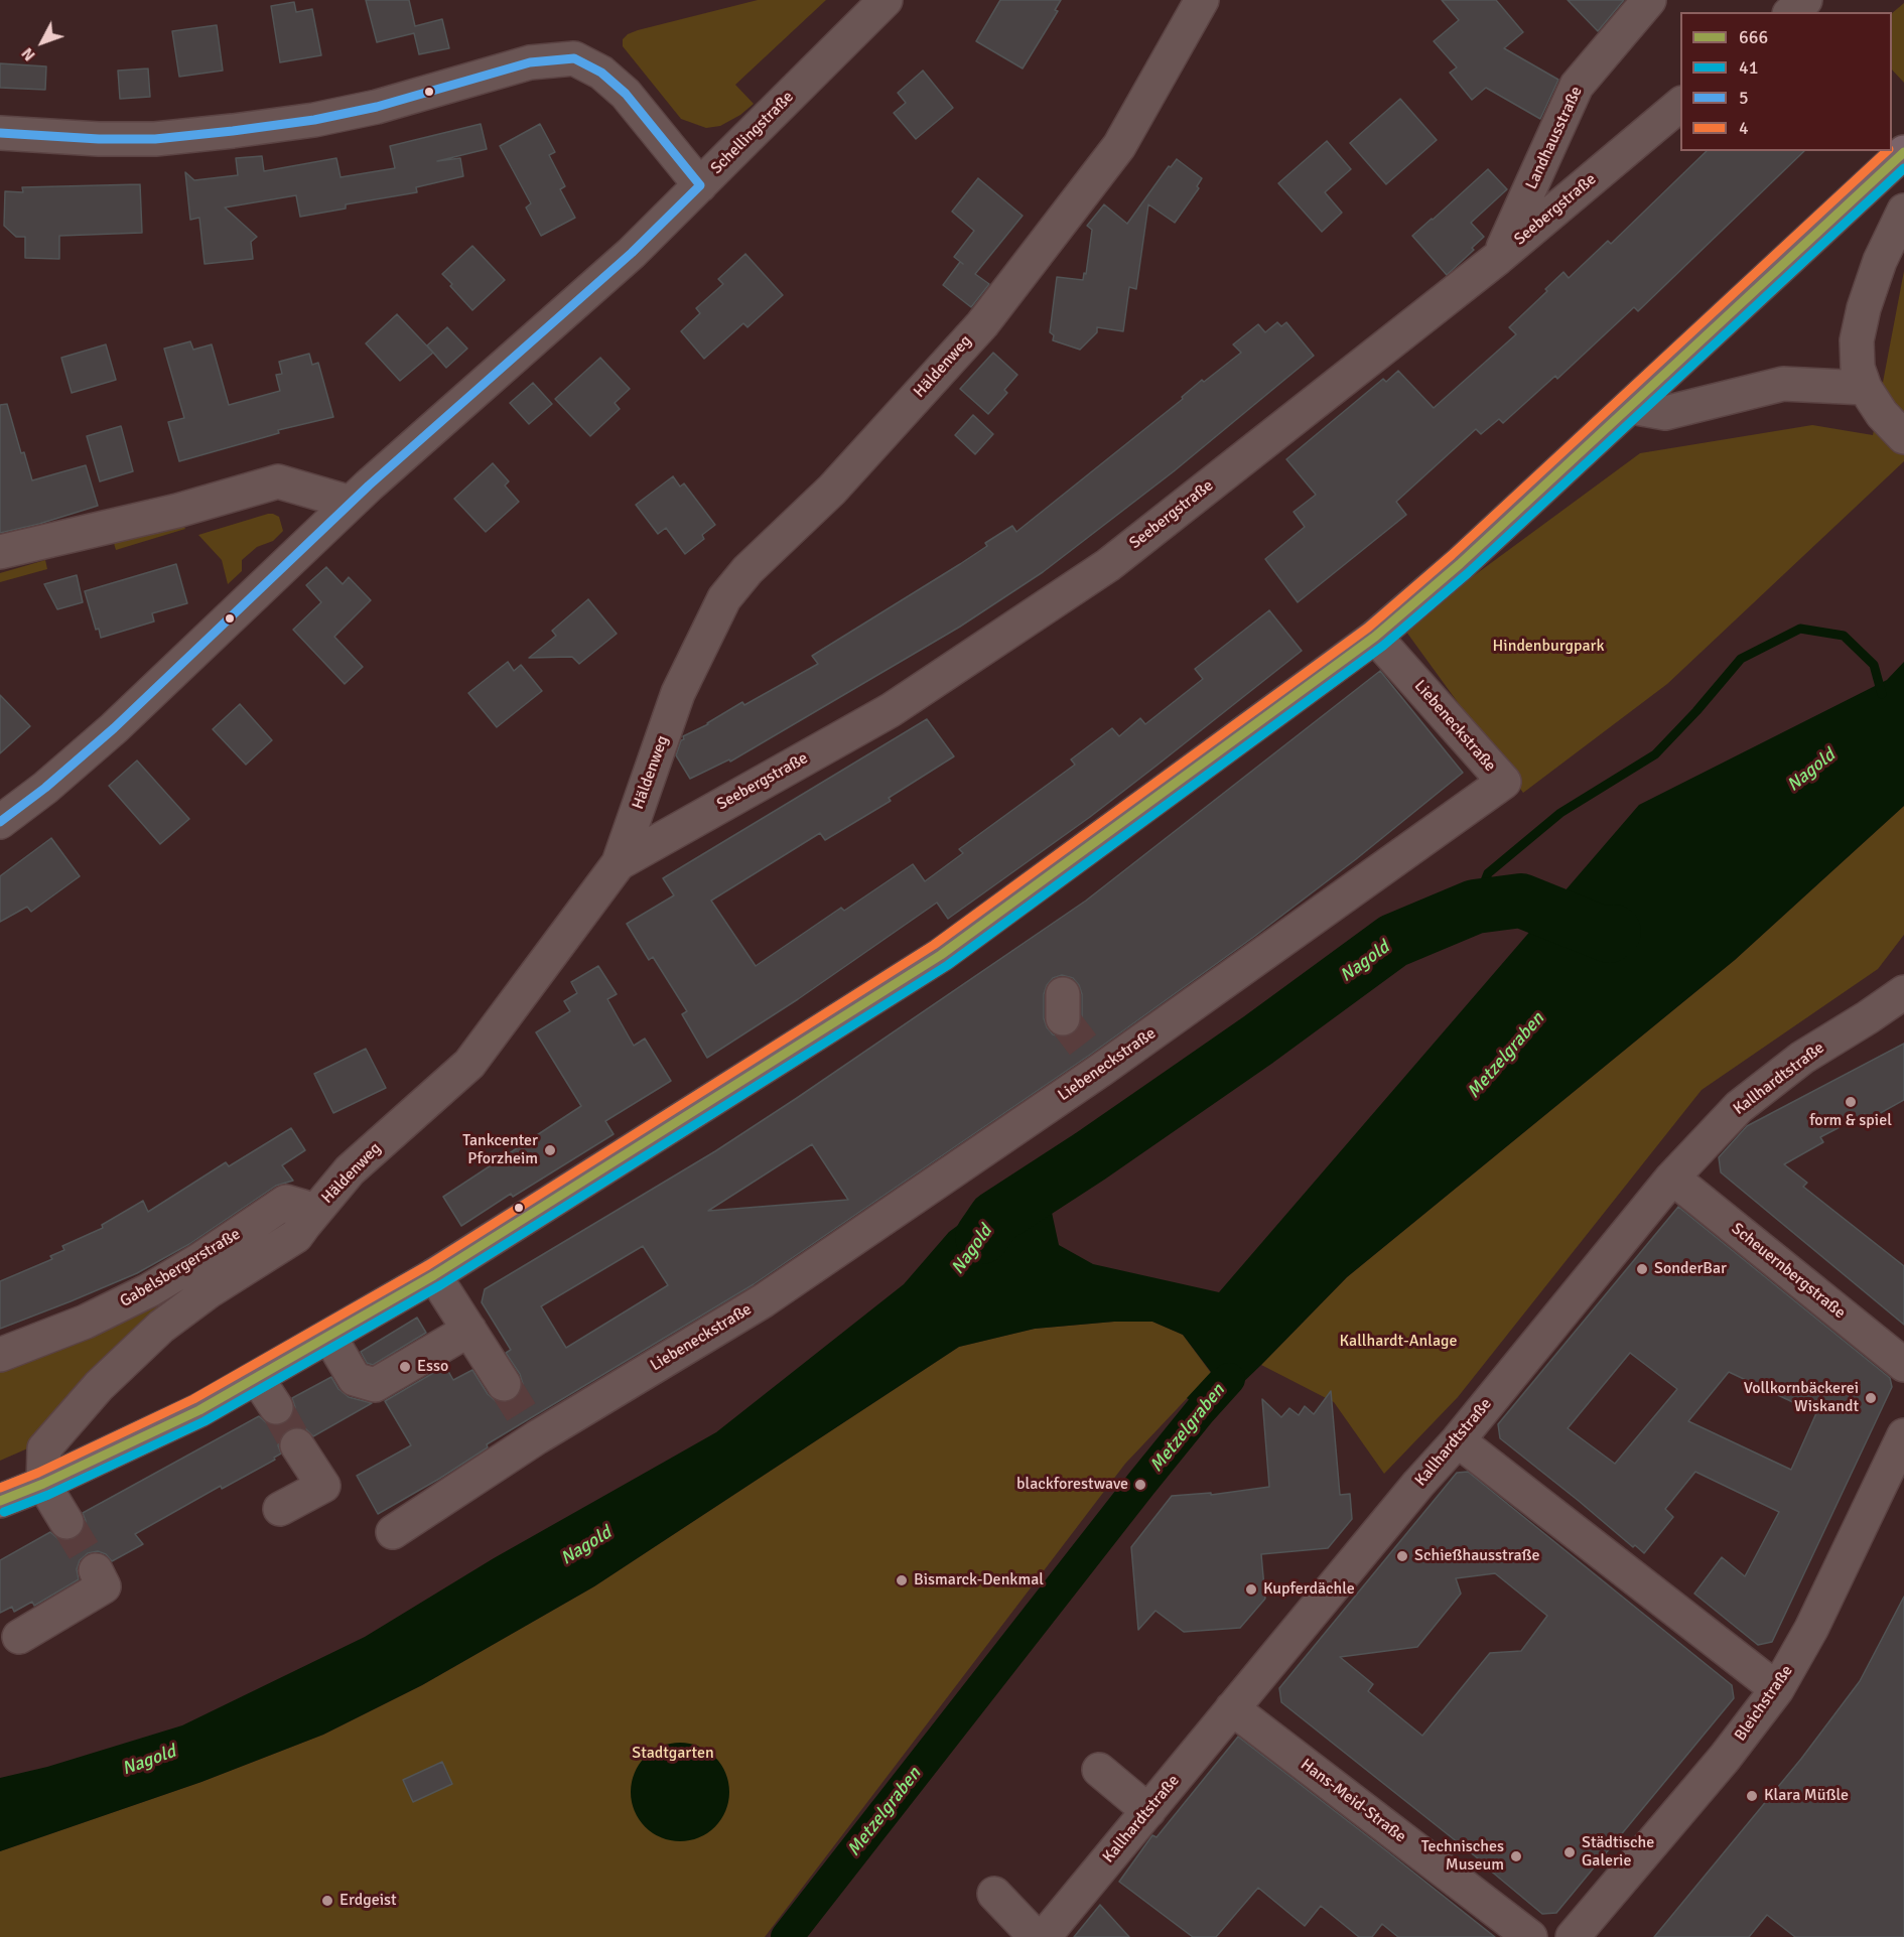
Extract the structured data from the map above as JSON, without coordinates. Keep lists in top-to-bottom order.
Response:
{
  "streets": {
    "street": [
      "Schellingstraße",
      "Landhausstraße",
      "Seebergstraße",
      "Häldenweg",
      "Liebeneckstraße",
      "Kallhardtstraße",
      "Gabelsbergerstraße",
      "Scheuernbergstraße",
      "Bleichstraße",
      "Hans-Meid-Straße"
    ]
  },
  "crossings": [
    ["Landhausstraße", "Seebergstraße"],
    ["Seebergstraße", "Häldenweg"],
    ["Häldenweg", "Gabelsbergerstraße"],
    ["Kallhardtstraße", "Scheuernbergstraße"],
    ["Kallhardtstraße", "Hans-Meid-Straße"]
  ],
  "water": ["Nagold", "Metzelgraben"],
  "parks": ["Hindenburgpark", "Kallhardt-Anlage", "Stadtgarten"],
  "places": [
    "form & spiel",
    "Tankcenter Pforzheim",
    "SonderBar",
    "Esso",
    "Vollkornbäckerei Wiskandt",
    "blackforestwave",
    "Schießhausstraße",
    "Bismarck-Denkmal",
    "Kupferdächle",
    "Klara Müßle",
    "Städtische Galerie",
    "Technisches Museum",
    "Erdgeist"
  ],
  "lines": [
    "transit line 5",
    "transit line 4",
    "transit line 666",
    "transit line 41"
  ],
  "legend": [
    "666",
    "41",
    "5",
    "4"
  ],
  "north": "bottom left"
}
